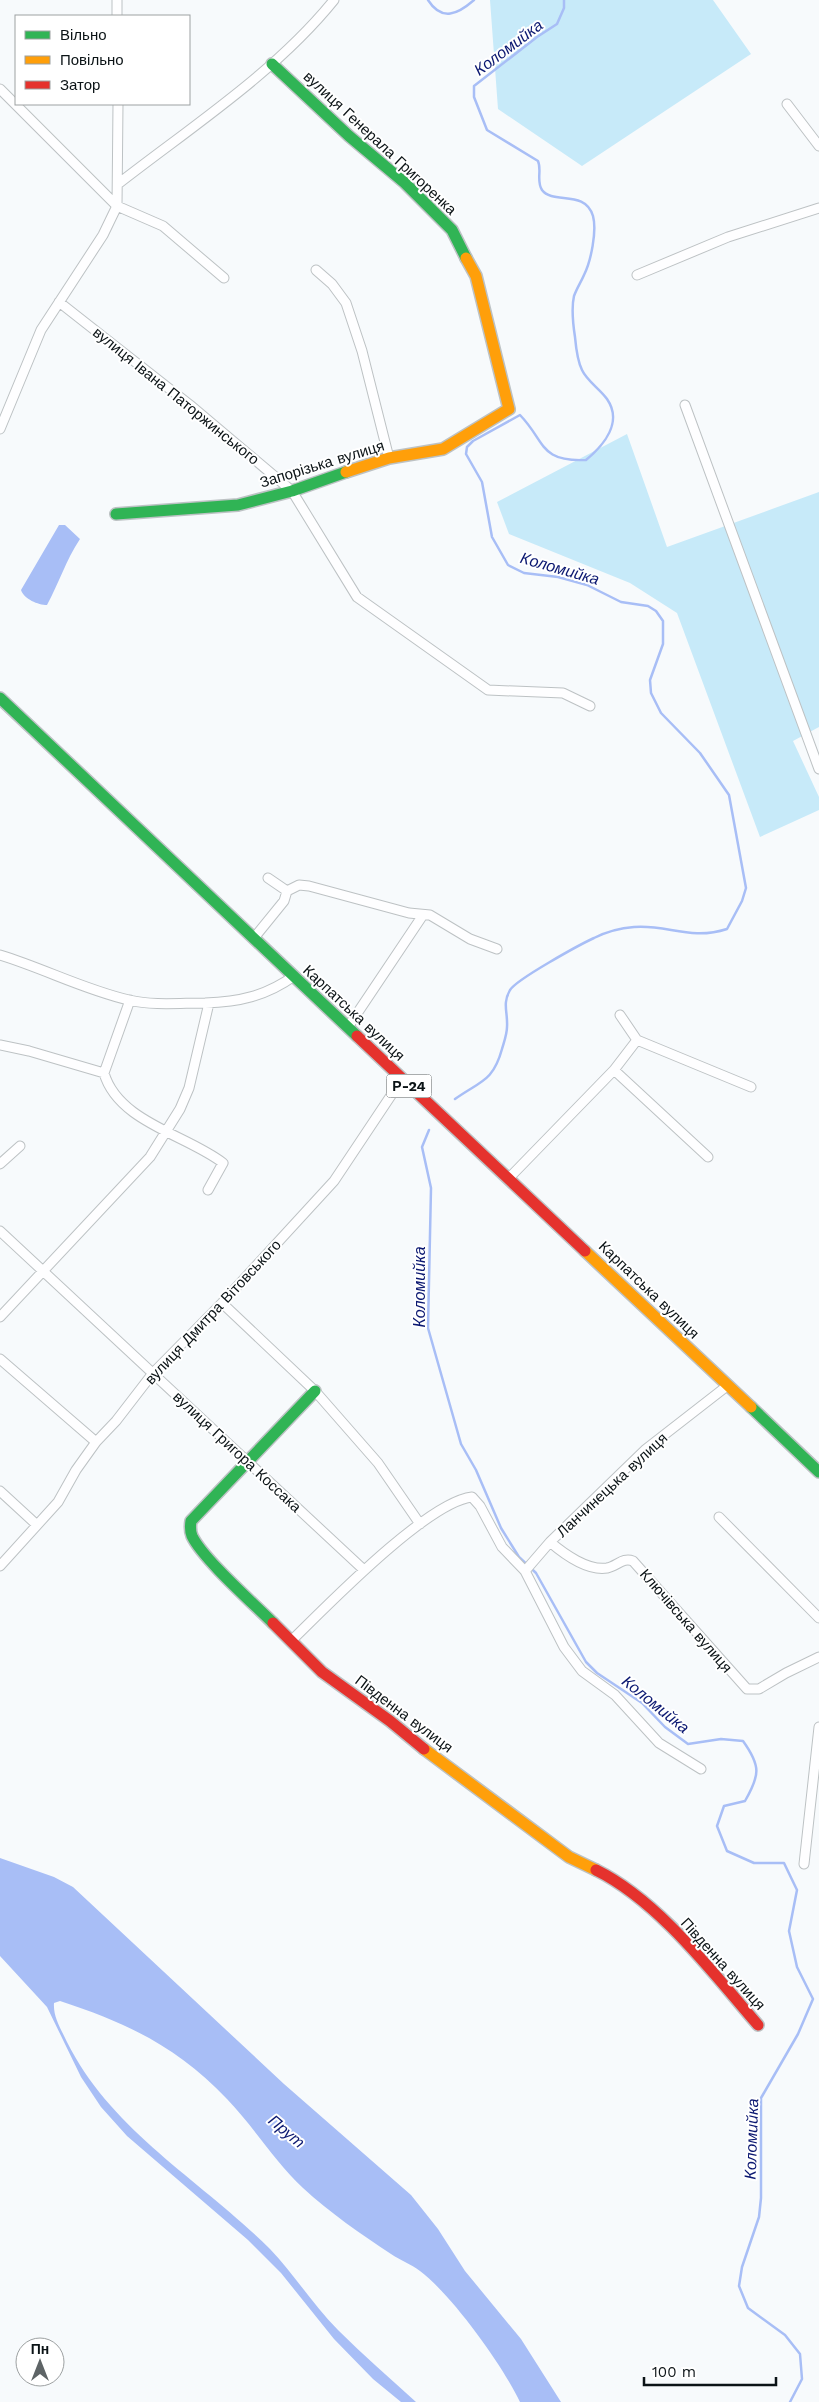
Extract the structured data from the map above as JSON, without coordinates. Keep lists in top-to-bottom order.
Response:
{
  "streets": {
    "street": [
      "вулиця Генерала Григоренка",
      "вулиця Івана Паторжинського",
      "Запорізька вулиця",
      "Карпатська вулиця",
      "Р-24",
      "вулиця Дмитра Вітовського",
      "вулиця Григора Коссака",
      "Ланчинецька вулиця",
      "Ключівська вулиця",
      "Південна вулиця"
    ]
  },
  "crossings": [
    ["вулиця Генерала Григоренка", "Запорізька вулиця"],
    ["вулиця Івана Паторжинського", "Запорізька вулиця"],
    ["Карпатська вулиця", "вулиця Дмитра Вітовського"],
    ["Карпатська вулиця", "Ланчинецька вулиця"],
    ["вулиця Дмитра Вітовського", "вулиця Григора Коссака"],
    ["вулиця Григора Коссака", "Південна вулиця"],
    ["Ланчинецька вулиця", "Ключівська вулиця"]
  ],
  "water": ["Коломийка", "Прут"],
  "legend": ["Вільно", "Повільно", "Затор"],
  "scale_bar": "100 m",
  "north": "top"
}
